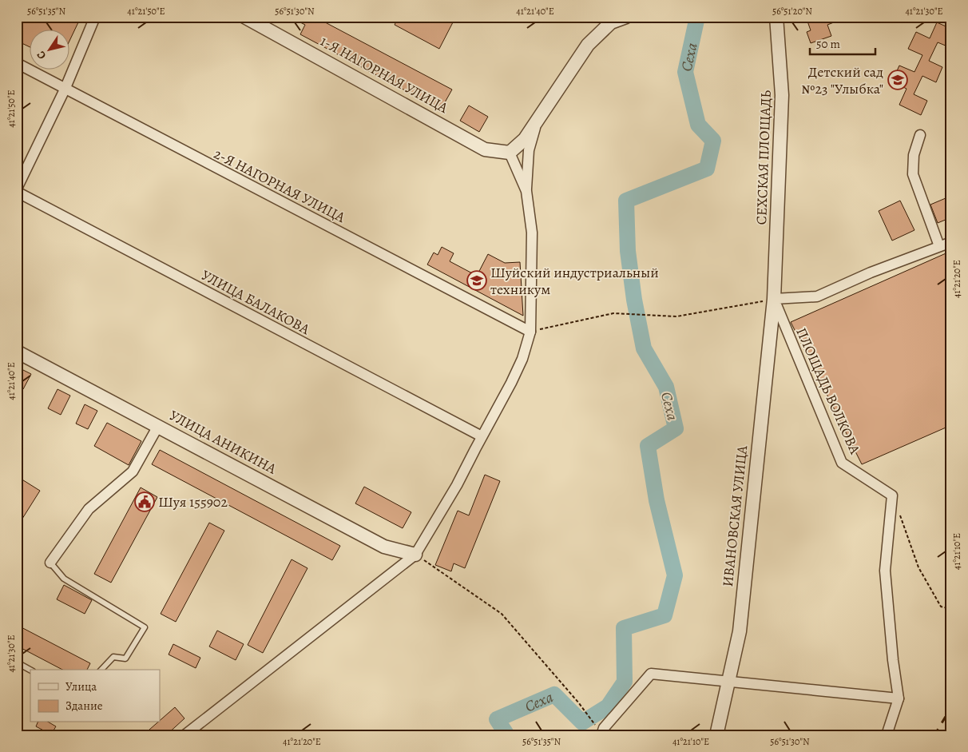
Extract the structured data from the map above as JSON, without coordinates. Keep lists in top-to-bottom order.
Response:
{
  "streets": {
    "street": [
      "1-Я НАГОРНАЯ УЛИЦА",
      "СЕХСКАЯ ПЛОЩАДЬ",
      "2-Я НАГОРНАЯ УЛИЦА",
      "УЛИЦА БАЛАКОВА",
      "ПЛОЩАДЬ ВОЛКОВА",
      "УЛИЦА АНИКИНА",
      "ИВАНОВСКАЯ УЛИЦА"
    ]
  },
  "crossings": [
    ["СЕХСКАЯ ПЛОЩАДЬ", "ПЛОЩАДЬ ВОЛКОВА"],
    ["СЕХСКАЯ ПЛОЩАДЬ", "ИВАНОВСКАЯ УЛИЦА"],
    ["ПЛОЩАДЬ ВОЛКОВА", "ИВАНОВСКАЯ УЛИЦА"]
  ],
  "water": ["Сеха"],
  "places": {
    "school or university": ["Детский сад №23 \"Улыбка\"", "Шуйский индустриальный техникум"],
    "public building": ["Шуя 155902"]
  },
  "legend": ["Улица", "Здание"],
  "scale_bar": "50 m",
  "north": "bottom left",
  "coordinates": [
    "56°51'35\"N",
    "41°21'50\"E",
    "56°51'30\"N",
    "41°21'40\"E",
    "56°51'20\"N",
    "41°21'30\"E",
    "41°21'20\"E",
    "41°21'10\"E"
  ]
}
